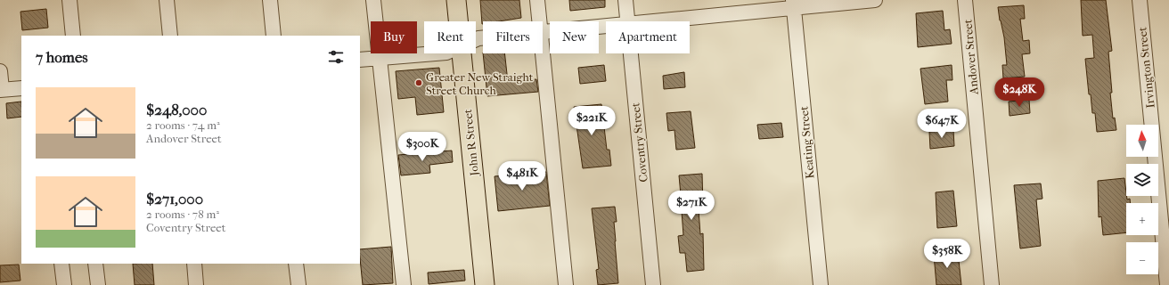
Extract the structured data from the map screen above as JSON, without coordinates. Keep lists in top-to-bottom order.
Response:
{
  "streets": {
    "main road": ["John R Street"],
    "street": [
      "Andover Street",
      "Irvington Street",
      "Coventry Street",
      "Keating Street"
    ]
  },
  "places": ["Greater New Straight Street Church"],
  "north": "top",
  "page": {
    "chip": [
      "Buy",
      "Rent",
      "Filters",
      "New",
      "Apartment"
    ],
    "heading": "7 homes",
    "price": [
      "$248K",
      "$221K",
      "$647K",
      "$300K",
      "$481K",
      "$271K",
      "$358K"
    ],
    "list": [
      {
        "name": "$248,000",
        "note": "2 rooms · 74 m² · Andover Street"
      },
      {
        "name": "$271,000",
        "note": "2 rooms · 78 m² · Coventry Street"
      }
    ],
    "map_buttons": ["+", "−"]
  }
}
